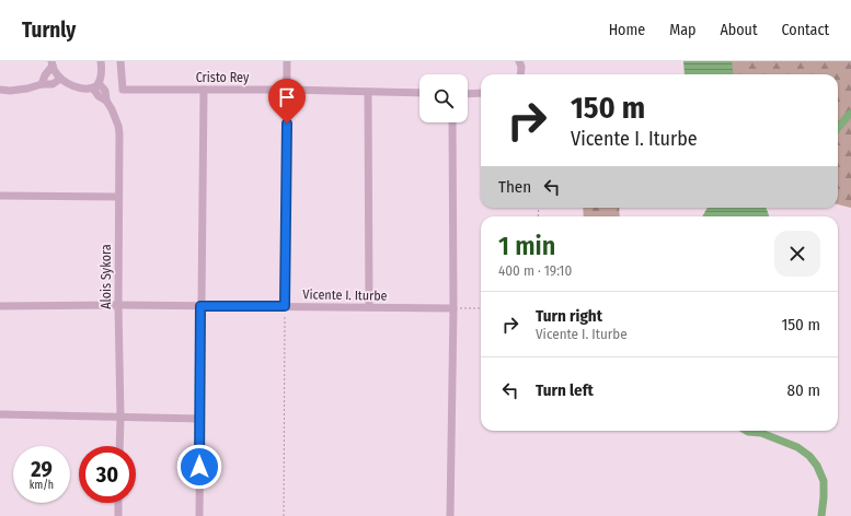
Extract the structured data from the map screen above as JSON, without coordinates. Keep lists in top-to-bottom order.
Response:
{
  "streets": {
    "street": ["Cristo Rey", "Alois Sykora", "Vicente I. Iturbe"]
  },
  "crossings": [
    ["Alois Sykora", "Vicente I. Iturbe"]
  ],
  "page": {
    "header": "Turnly",
    "nav": [
      "Home",
      "Map",
      "About",
      "Contact"
    ],
    "turn": ["150 m", "Vicente I. Iturbe"],
    "then": "Then",
    "heading": ["1 min", "400 m · 19:10"],
    "list": [
      {
        "name": "Turn right",
        "note": "Vicente I. Iturbe",
        "value": "150 m"
      },
      {
        "name": "Turn left",
        "value": "80 m"
      }
    ],
    "speed": "29 km/h",
    "limit": "30"
  }
}
